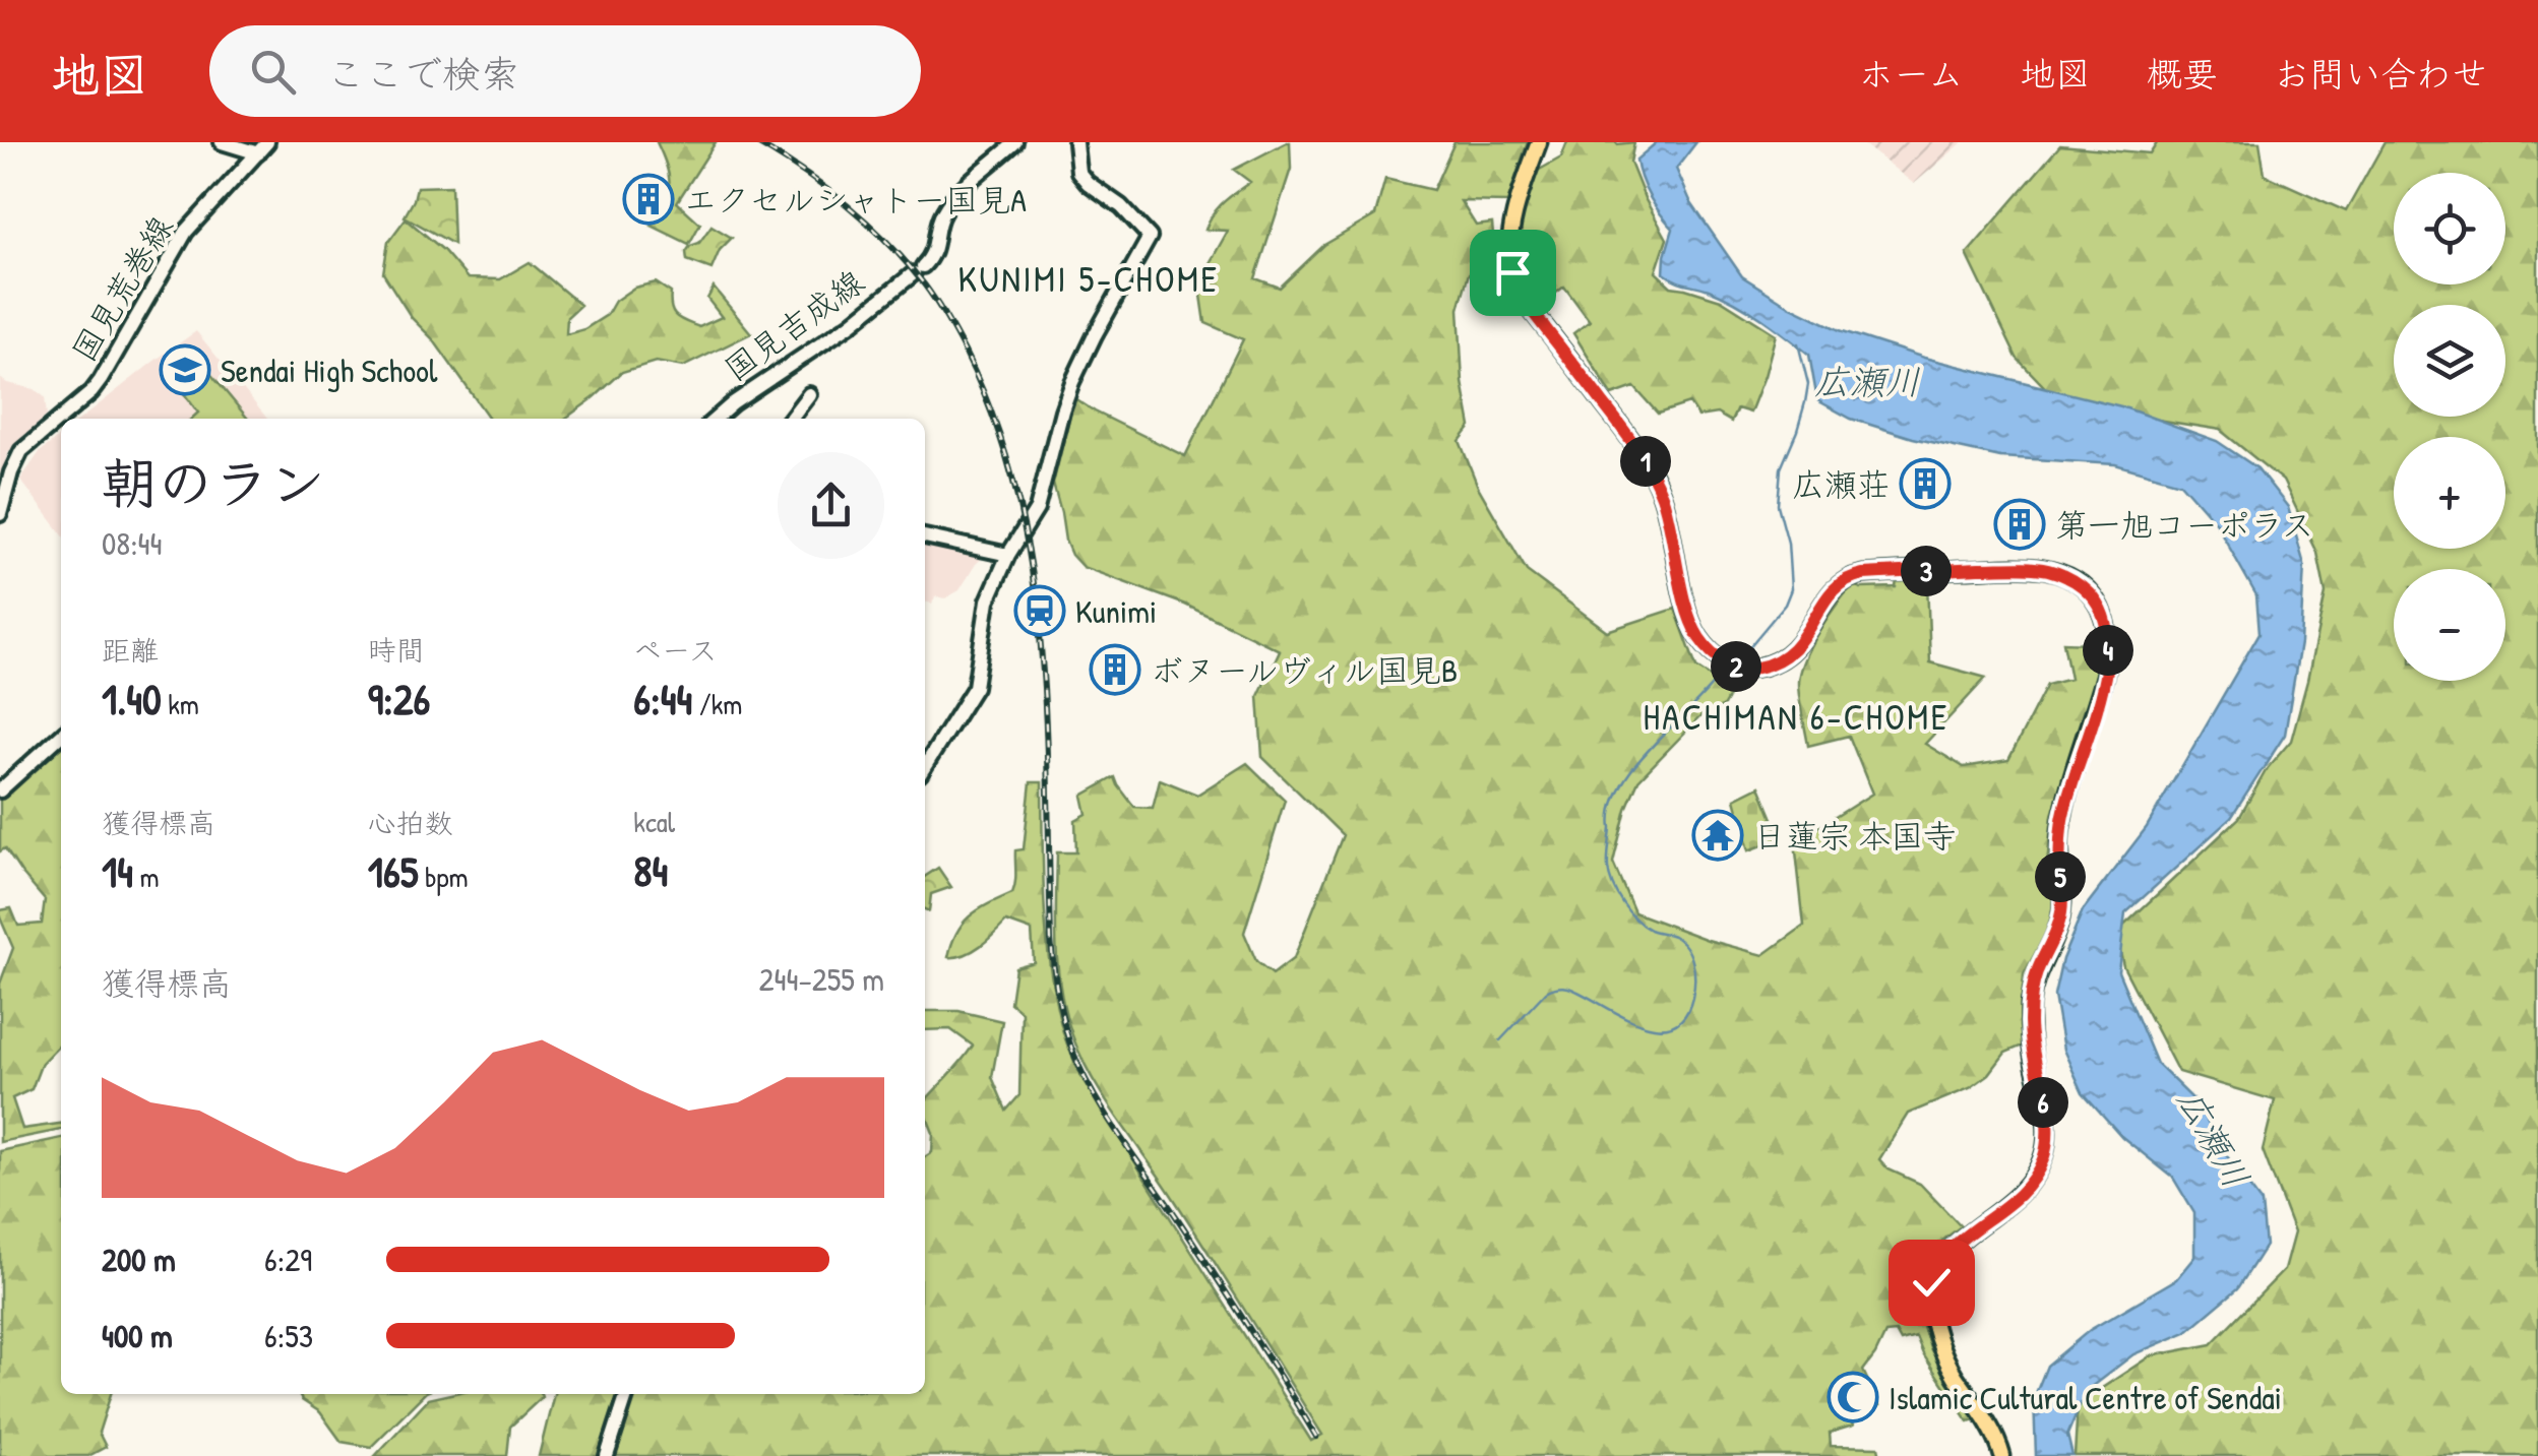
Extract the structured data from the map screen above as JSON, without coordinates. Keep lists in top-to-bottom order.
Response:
{
  "streets": {
    "street": ["国見荒巻線", "国見吉成線"]
  },
  "districts": ["KUNIMI 5-CHOME", "HACHIMAN 6-CHOME"],
  "water": ["広瀬川"],
  "places": {
    "building": [
      "エクセルシャトー国見A",
      "広瀬荘",
      "第一旭コーポラス",
      "ボヌールヴィル国見B"
    ],
    "school or university": ["Sendai High School"],
    "station": ["Kunimi"],
    "temple": ["日蓮宗 本国寺"],
    "mosque": ["Islamic Cultural Centre of Sendai"]
  },
  "page": {
    "header": "地図",
    "search": "ここで検索",
    "nav": [
      "ホーム",
      "地図",
      "概要",
      "お問い合わせ"
    ],
    "map_buttons": ["+", "−"],
    "heading": ["朝のラン", "08:44"],
    "pins": [
      "1",
      "3",
      "4",
      "2",
      "5",
      "6"
    ],
    "stats": [
      ["距離", "1.40 km"],
      ["時間", "9:26"],
      ["ペース", "6:44 /km"],
      ["獲得標高", "14 m"],
      ["心拍数", "165 bpm"],
      ["kcal", "84"]
    ],
    "chart": ["獲得標高", "244–255 m"],
    "list": [
      {
        "name": "200 m",
        "note": "6:29"
      },
      {
        "name": "400 m",
        "note": "6:53"
      }
    ]
  }
}
